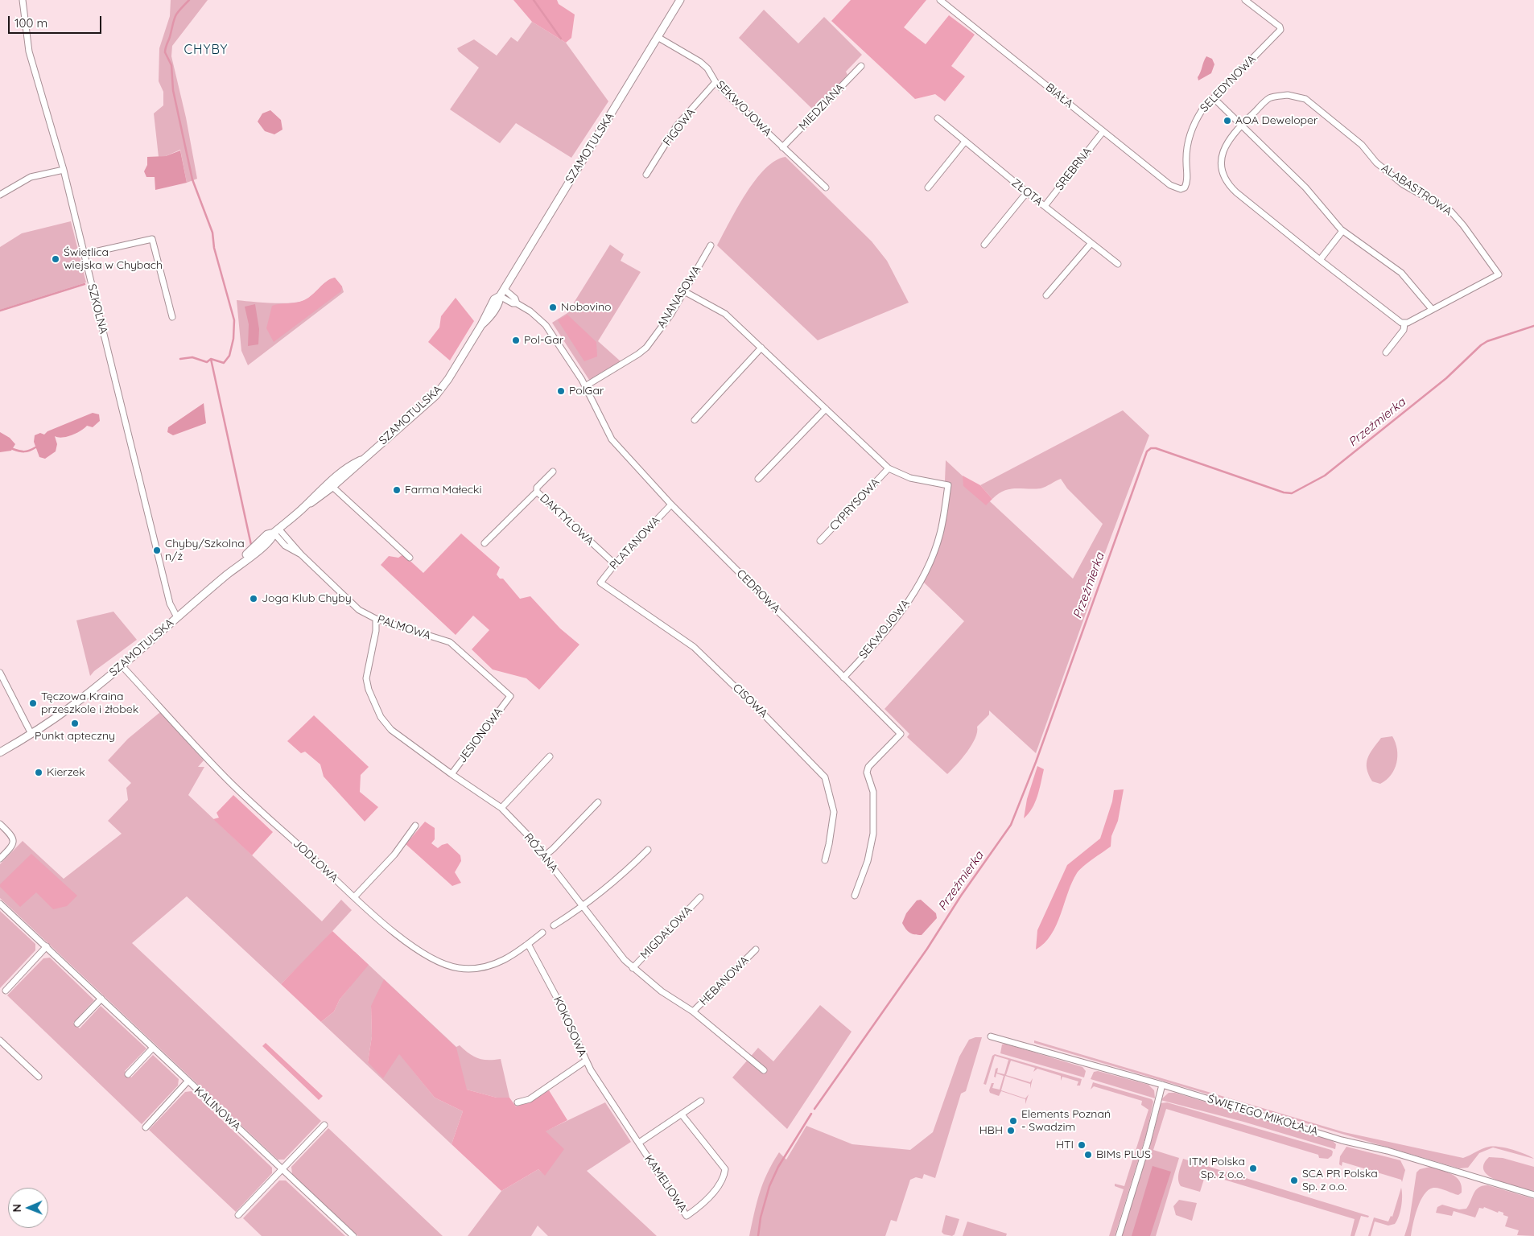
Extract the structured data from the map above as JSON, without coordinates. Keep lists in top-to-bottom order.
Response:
{
  "streets": {
    "street": [
      "SELEDYNOWA",
      "BIAŁA",
      "MIEDZIANA",
      "SEKWOJOWA",
      "FIGOWA",
      "SZAMOTULSKA",
      "SREBRNA",
      "ALABASTROWA",
      "ZŁOTA",
      "ANANASOWA",
      "SZKOLNA",
      "CYPRYSOWA",
      "DAKTYLOWA",
      "PLATANOWA",
      "CEDROWA",
      "PALMOWA",
      "CISOWA",
      "JESIONOWA",
      "RÓŻANA",
      "JODŁOWA",
      "MIGDAŁOWA",
      "HEBANOWA",
      "KOKOSOWA",
      "KALINOWA",
      "ŚWIĘTEGO MIKOŁAJA",
      "KAMELIOWA"
    ]
  },
  "crossings": [
    ["SELEDYNOWA", "BIAŁA"],
    ["BIAŁA", "SREBRNA"],
    ["MIEDZIANA", "SEKWOJOWA"],
    ["SEKWOJOWA", "FIGOWA"],
    ["SEKWOJOWA", "SZAMOTULSKA"],
    ["SEKWOJOWA", "CYPRYSOWA"],
    ["SEKWOJOWA", "CEDROWA"],
    ["SZAMOTULSKA", "SZKOLNA"],
    ["SZAMOTULSKA", "CEDROWA"],
    ["SZAMOTULSKA", "PALMOWA"],
    ["SZAMOTULSKA", "JODŁOWA"],
    ["SREBRNA", "ZŁOTA"],
    ["ANANASOWA", "CYPRYSOWA"],
    ["ANANASOWA", "CEDROWA"],
    ["DAKTYLOWA", "PLATANOWA"],
    ["PLATANOWA", "CEDROWA"],
    ["PLATANOWA", "CISOWA"],
    ["PALMOWA", "JESIONOWA"],
    ["PALMOWA", "RÓŻANA"],
    ["JESIONOWA", "RÓŻANA"],
    ["RÓŻANA", "MIGDAŁOWA"],
    ["RÓŻANA", "HEBANOWA"],
    ["JODŁOWA", "KOKOSOWA"],
    ["KOKOSOWA", "KAMELIOWA"]
  ],
  "districts": ["CHYBY"],
  "water": ["Przeźmierka"],
  "places": [
    "AOA Deweloper",
    "Świetlica wiejska w Chybach",
    "Nobovino",
    "Pol-Gar",
    "PolGar",
    "Farma Małecki",
    "Chyby/Szkolna n/ż",
    "Joga Klub Chyby",
    "Tęczowa Kraina przeszkole i żłobek",
    "Punkt apteczny",
    "Kierzek",
    "Elements Poznań - Swadzim",
    "HBH",
    "HTI",
    "BIMs PLUS",
    "ITM Polska Sp. z o.o.",
    "SCA PR Polska Sp. z o.o."
  ],
  "scale_bar": "100 m",
  "north": "left"
}
